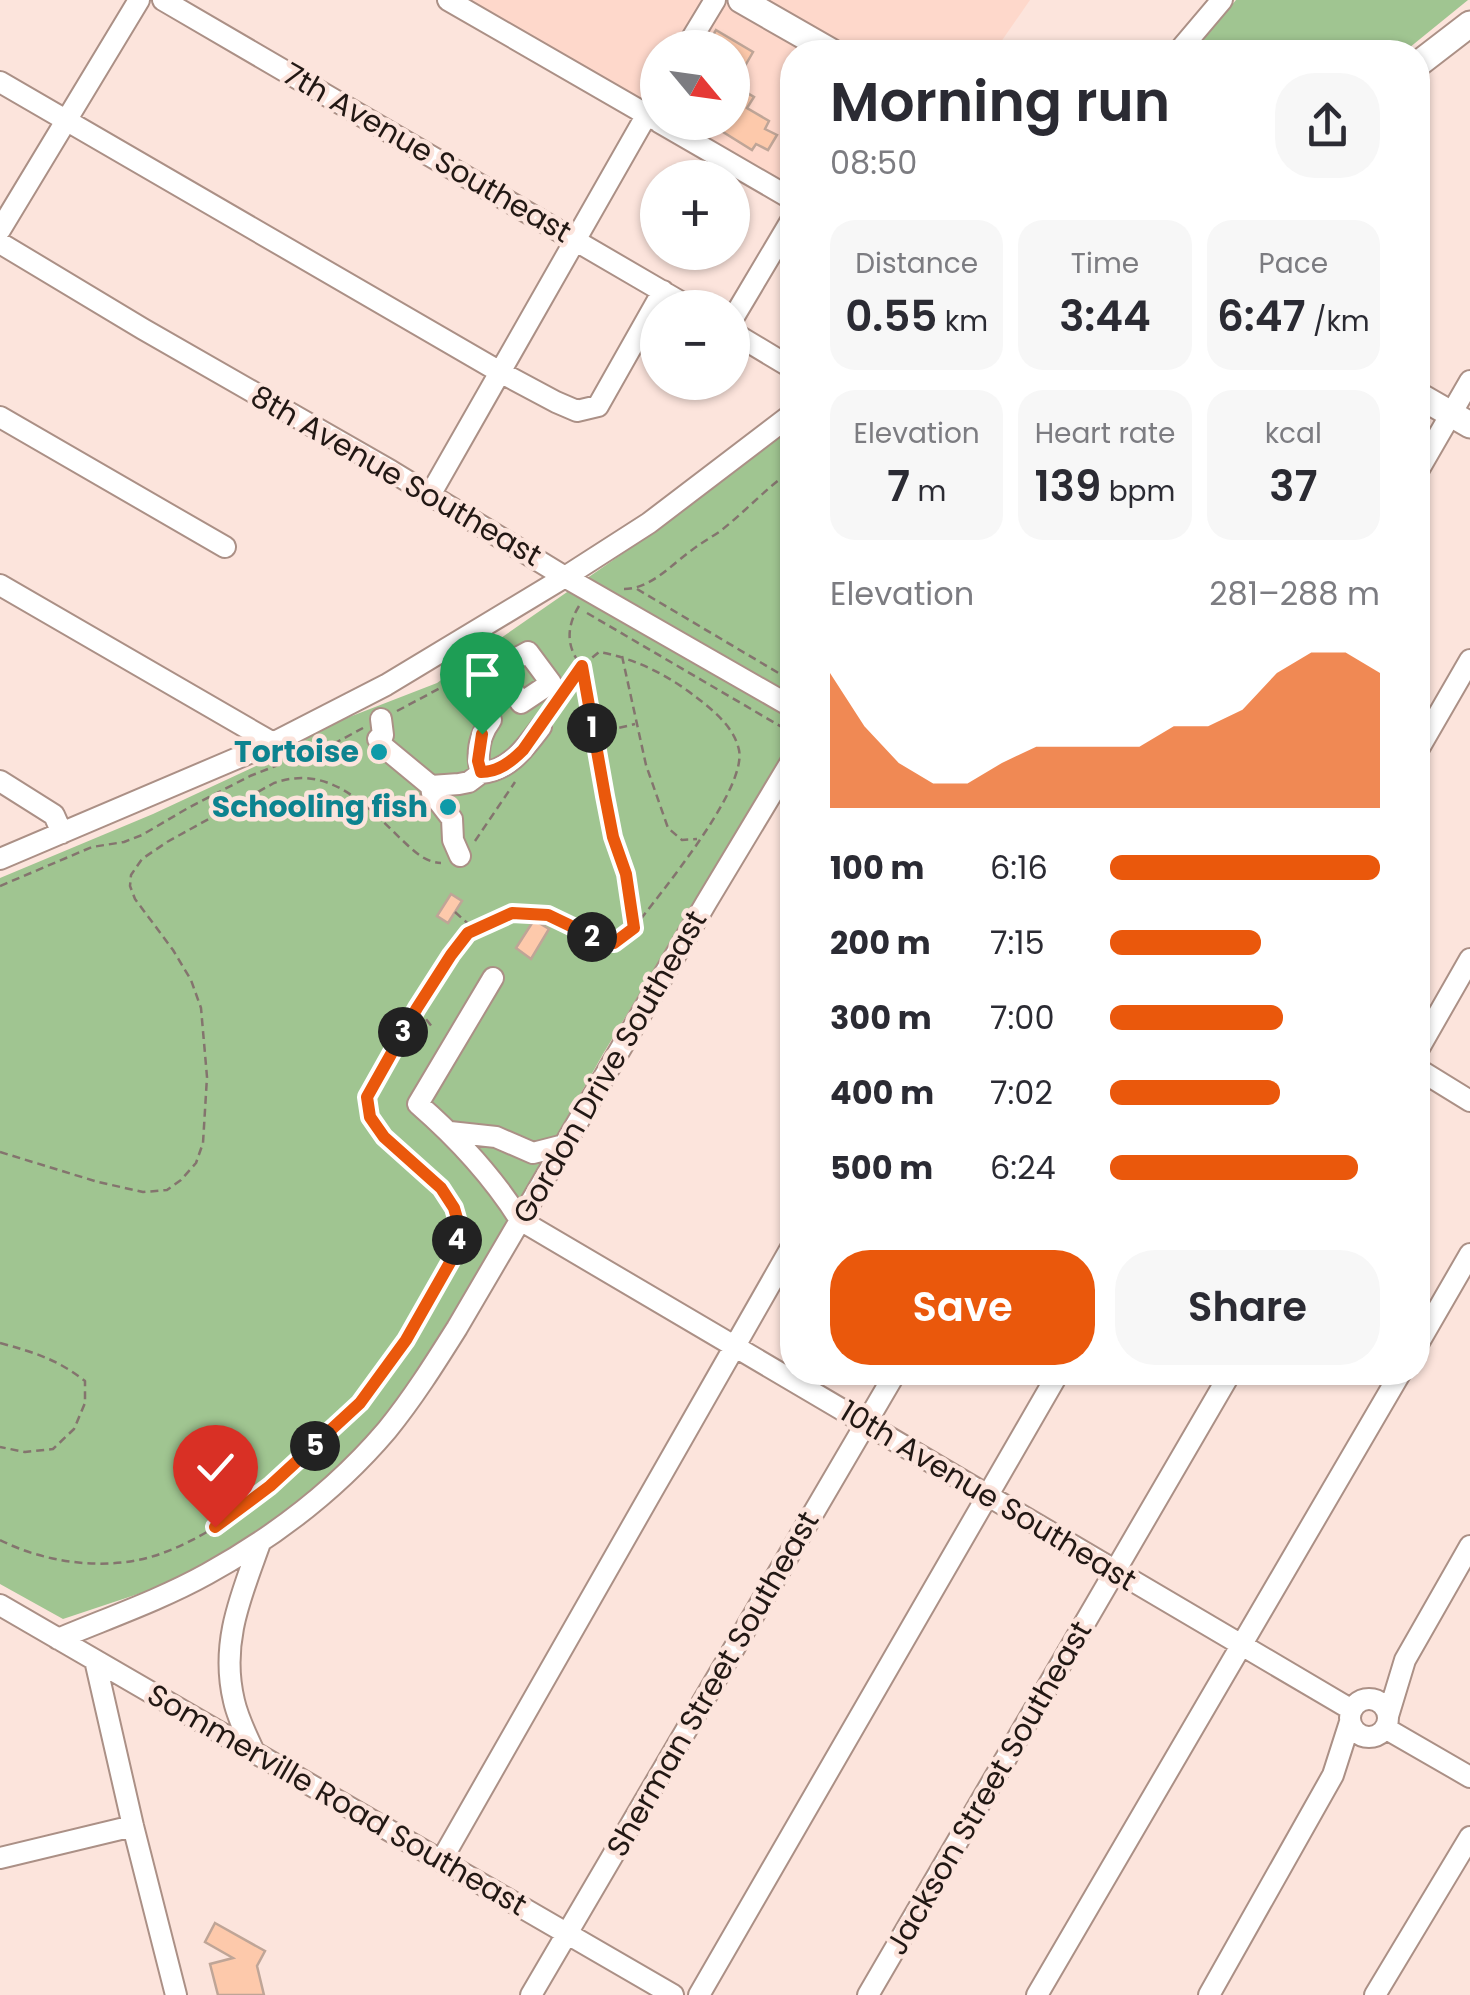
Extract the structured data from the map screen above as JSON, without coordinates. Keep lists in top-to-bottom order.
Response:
{
  "streets": {
    "street": [
      "7th Avenue Southeast",
      "8th Avenue Southeast",
      "Gordon Drive Southeast",
      "10th Avenue Southeast",
      "Sherman Street Southeast",
      "Jackson Street Southeast",
      "Sommerville Road Southeast"
    ]
  },
  "crossings": [
    ["Gordon Drive Southeast", "10th Avenue Southeast"],
    ["Gordon Drive Southeast", "Sommerville Road Southeast"],
    ["10th Avenue Southeast", "Sherman Street Southeast"],
    ["10th Avenue Southeast", "Jackson Street Southeast"],
    ["Sherman Street Southeast", "Sommerville Road Southeast"]
  ],
  "places": ["Tortoise", "Schooling fish"],
  "north": "bottom right",
  "page": {
    "map_buttons": ["+", "−"],
    "heading": ["Morning run", "08:50"],
    "stats": [
      ["Distance", "0.55 km"],
      ["Time", "3:44"],
      ["Pace", "6:47 /km"],
      ["Elevation", "7 m"],
      ["Heart rate", "139 bpm"],
      ["kcal", "37"]
    ],
    "chart": ["Elevation", "281–288 m"],
    "pins": [
      "1",
      "2",
      "3",
      "4",
      "5"
    ],
    "list": [
      {
        "name": "100 m",
        "note": "6:16"
      },
      {
        "name": "200 m",
        "note": "7:15"
      },
      {
        "name": "300 m",
        "note": "7:00"
      },
      {
        "name": "400 m",
        "note": "7:02"
      },
      {
        "name": "500 m",
        "note": "6:24"
      }
    ],
    "buttons": ["Save", "Share"]
  }
}
